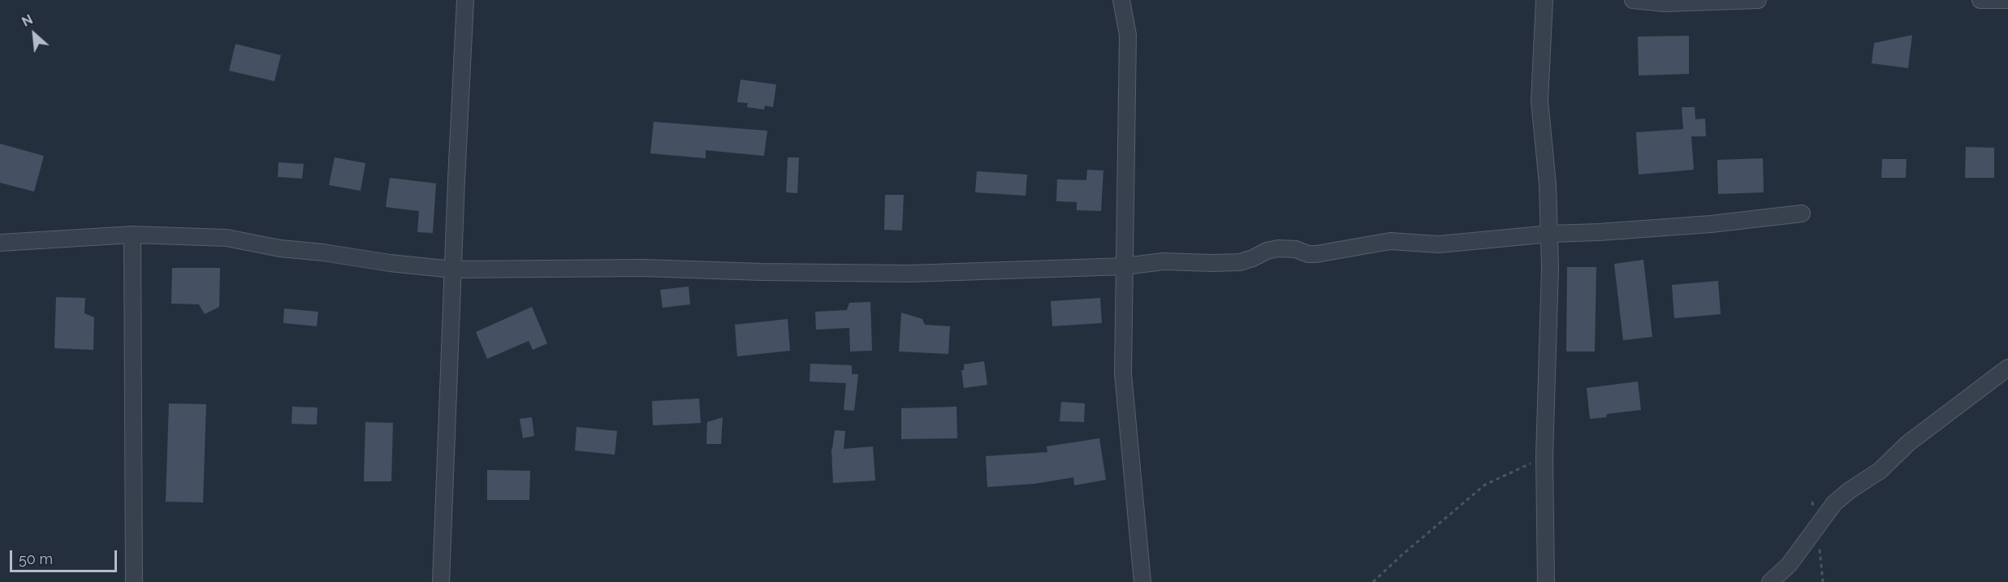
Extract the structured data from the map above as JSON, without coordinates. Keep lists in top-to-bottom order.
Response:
{
  "scale_bar": "50 m",
  "north": "top left"
}
